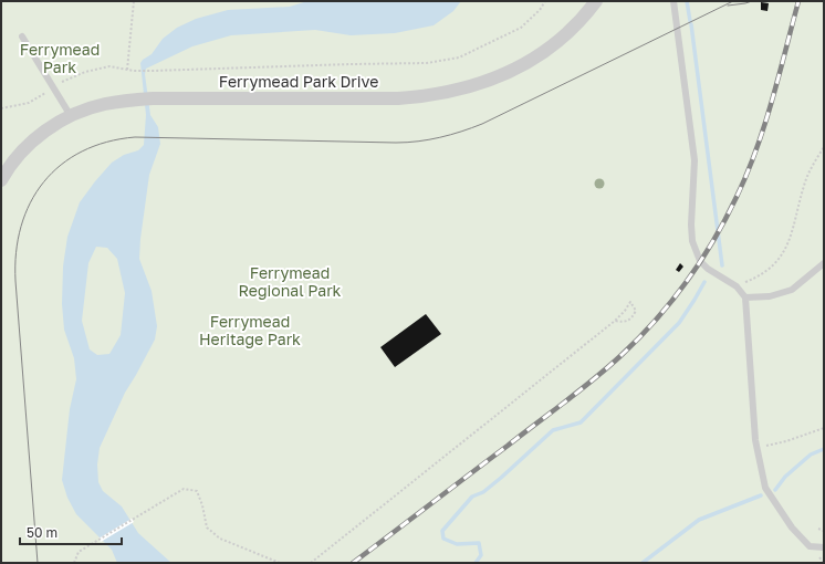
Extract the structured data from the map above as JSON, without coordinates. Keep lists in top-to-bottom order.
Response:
{
  "streets": {
    "street": ["Ferrymead Park Drive"]
  },
  "parks": ["Ferrymead Park", "Ferrymead Regional Park", "Ferrymead Heritage Park"],
  "scale_bar": "50 m"
}
